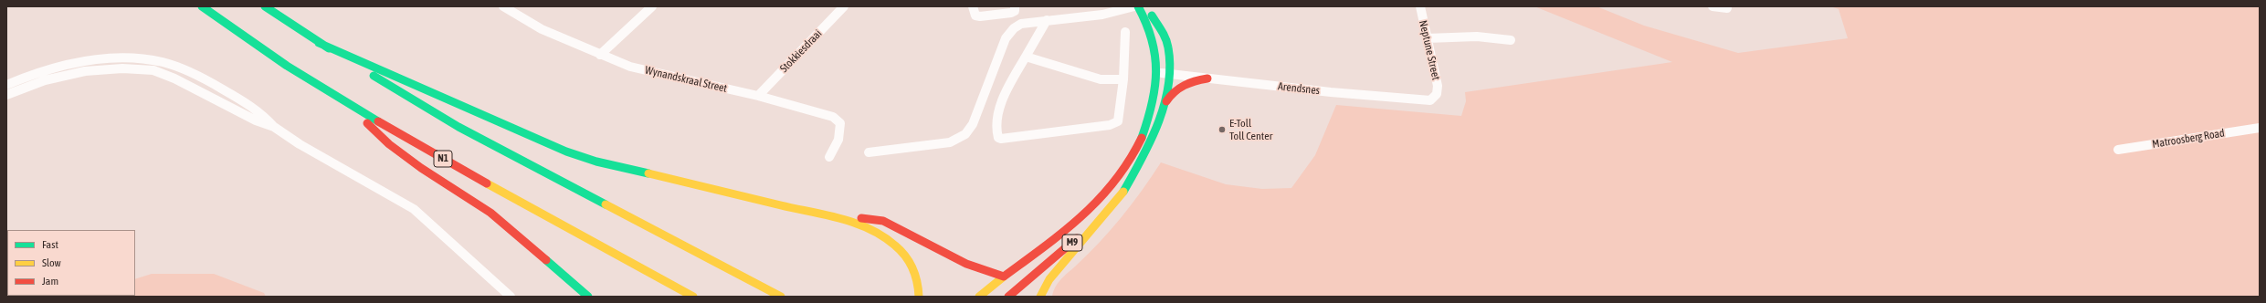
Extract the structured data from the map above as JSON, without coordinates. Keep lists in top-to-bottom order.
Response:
{
  "streets": {
    "main road": ["N1", "M9"],
    "street": [
      "Neptune Street",
      "Stokkiesdraai",
      "Wynandskraal Street",
      "Arendsnes",
      "Matroosberg Road"
    ]
  },
  "crossings": [
    ["Neptune Street", "Arendsnes"],
    ["Stokkiesdraai", "Wynandskraal Street"],
    ["Arendsnes", "M9"]
  ],
  "places": ["E-Toll Toll Center"],
  "legend": ["Fast", "Slow", "Jam"]
}
